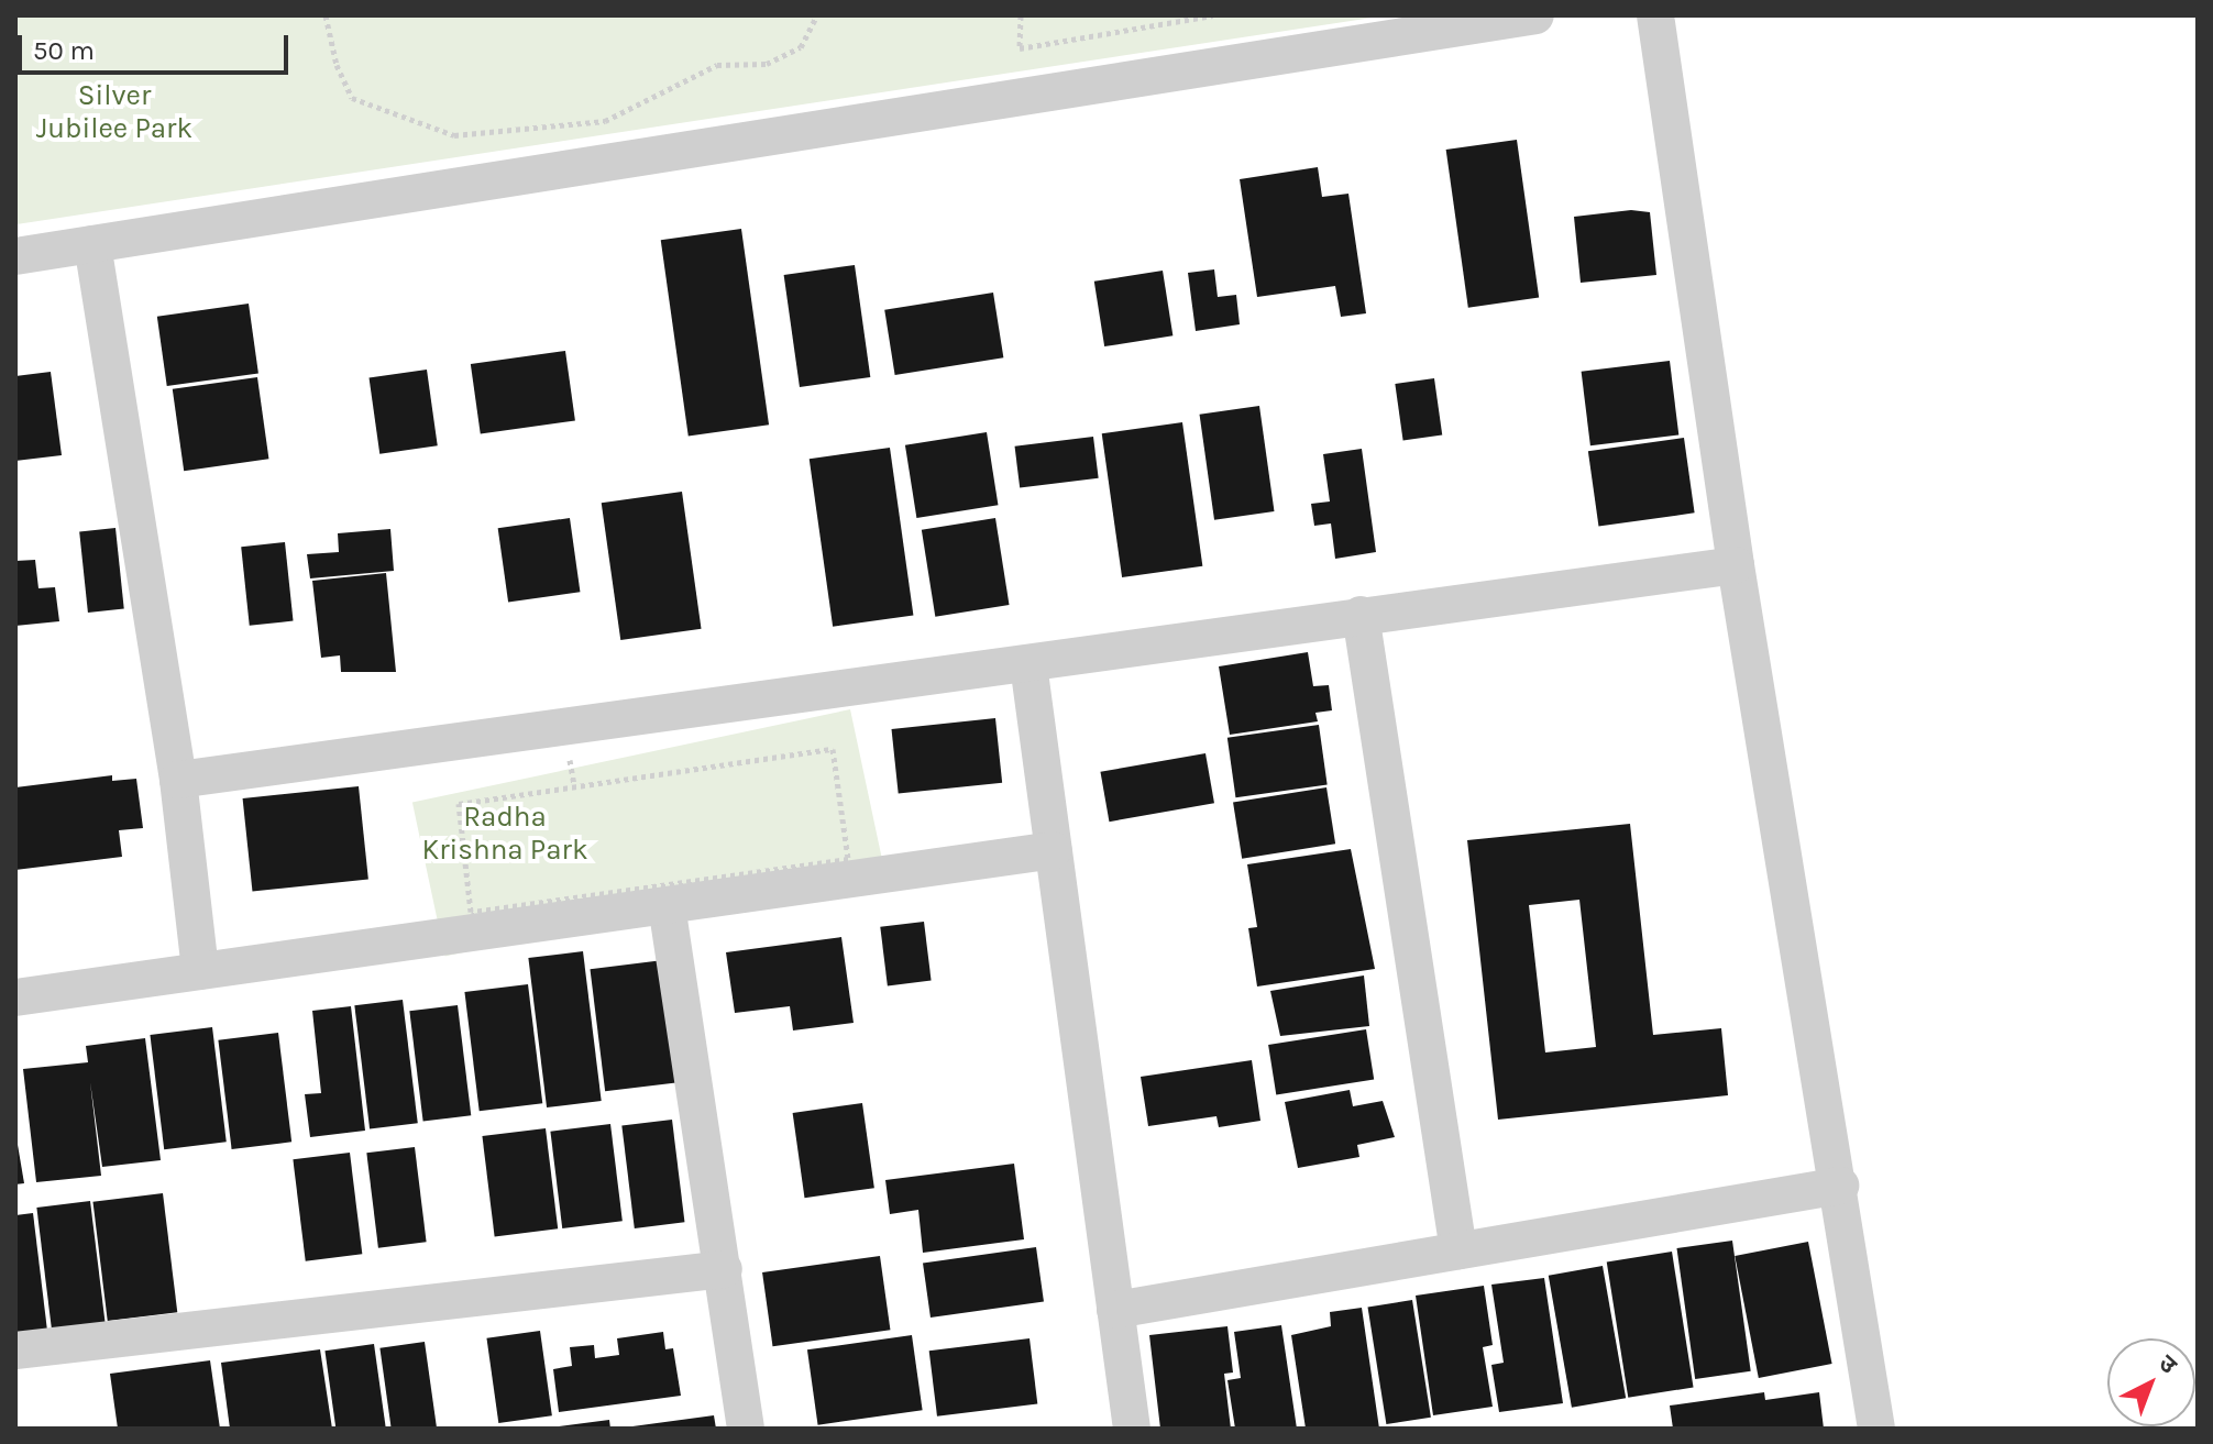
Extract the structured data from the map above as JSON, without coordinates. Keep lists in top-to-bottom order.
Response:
{
  "parks": ["Silver Jubilee Park", "Radha Krishna Park"],
  "scale_bar": "50 m",
  "north": "top right"
}
